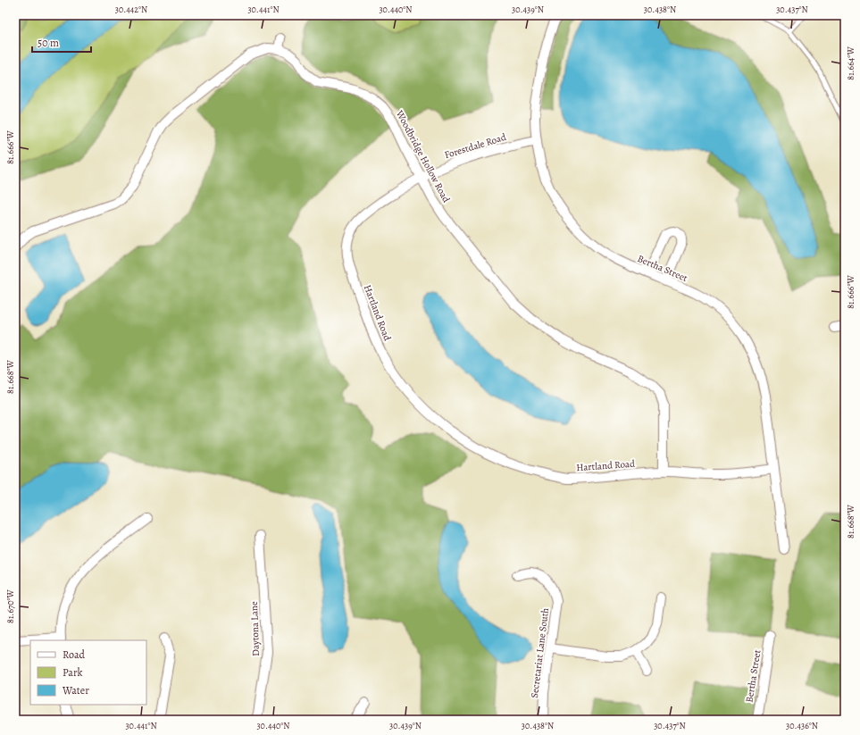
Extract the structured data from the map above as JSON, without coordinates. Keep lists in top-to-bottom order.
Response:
{
  "streets": {
    "street": [
      "Forestdale Road",
      "Woodbridge Hollow Road",
      "Bertha Street",
      "Hartland Road",
      "Daytona Lane",
      "Secretariat Lane South"
    ]
  },
  "crossings": [
    ["Forestdale Road", "Woodbridge Hollow Road"],
    ["Forestdale Road", "Bertha Street"],
    ["Forestdale Road", "Hartland Road"],
    ["Woodbridge Hollow Road", "Hartland Road"],
    ["Bertha Street", "Hartland Road"]
  ],
  "legend": ["Road", "Park", "Water"],
  "scale_bar": "50 m",
  "coordinates": [
    "30.442°N",
    "30.441°N",
    "30.440°N",
    "30.439°N",
    "30.438°N",
    "30.437°N",
    "81.664°W",
    "81.666°W",
    "81.668°W",
    "81.670°W",
    "30.436°N"
  ]
}
